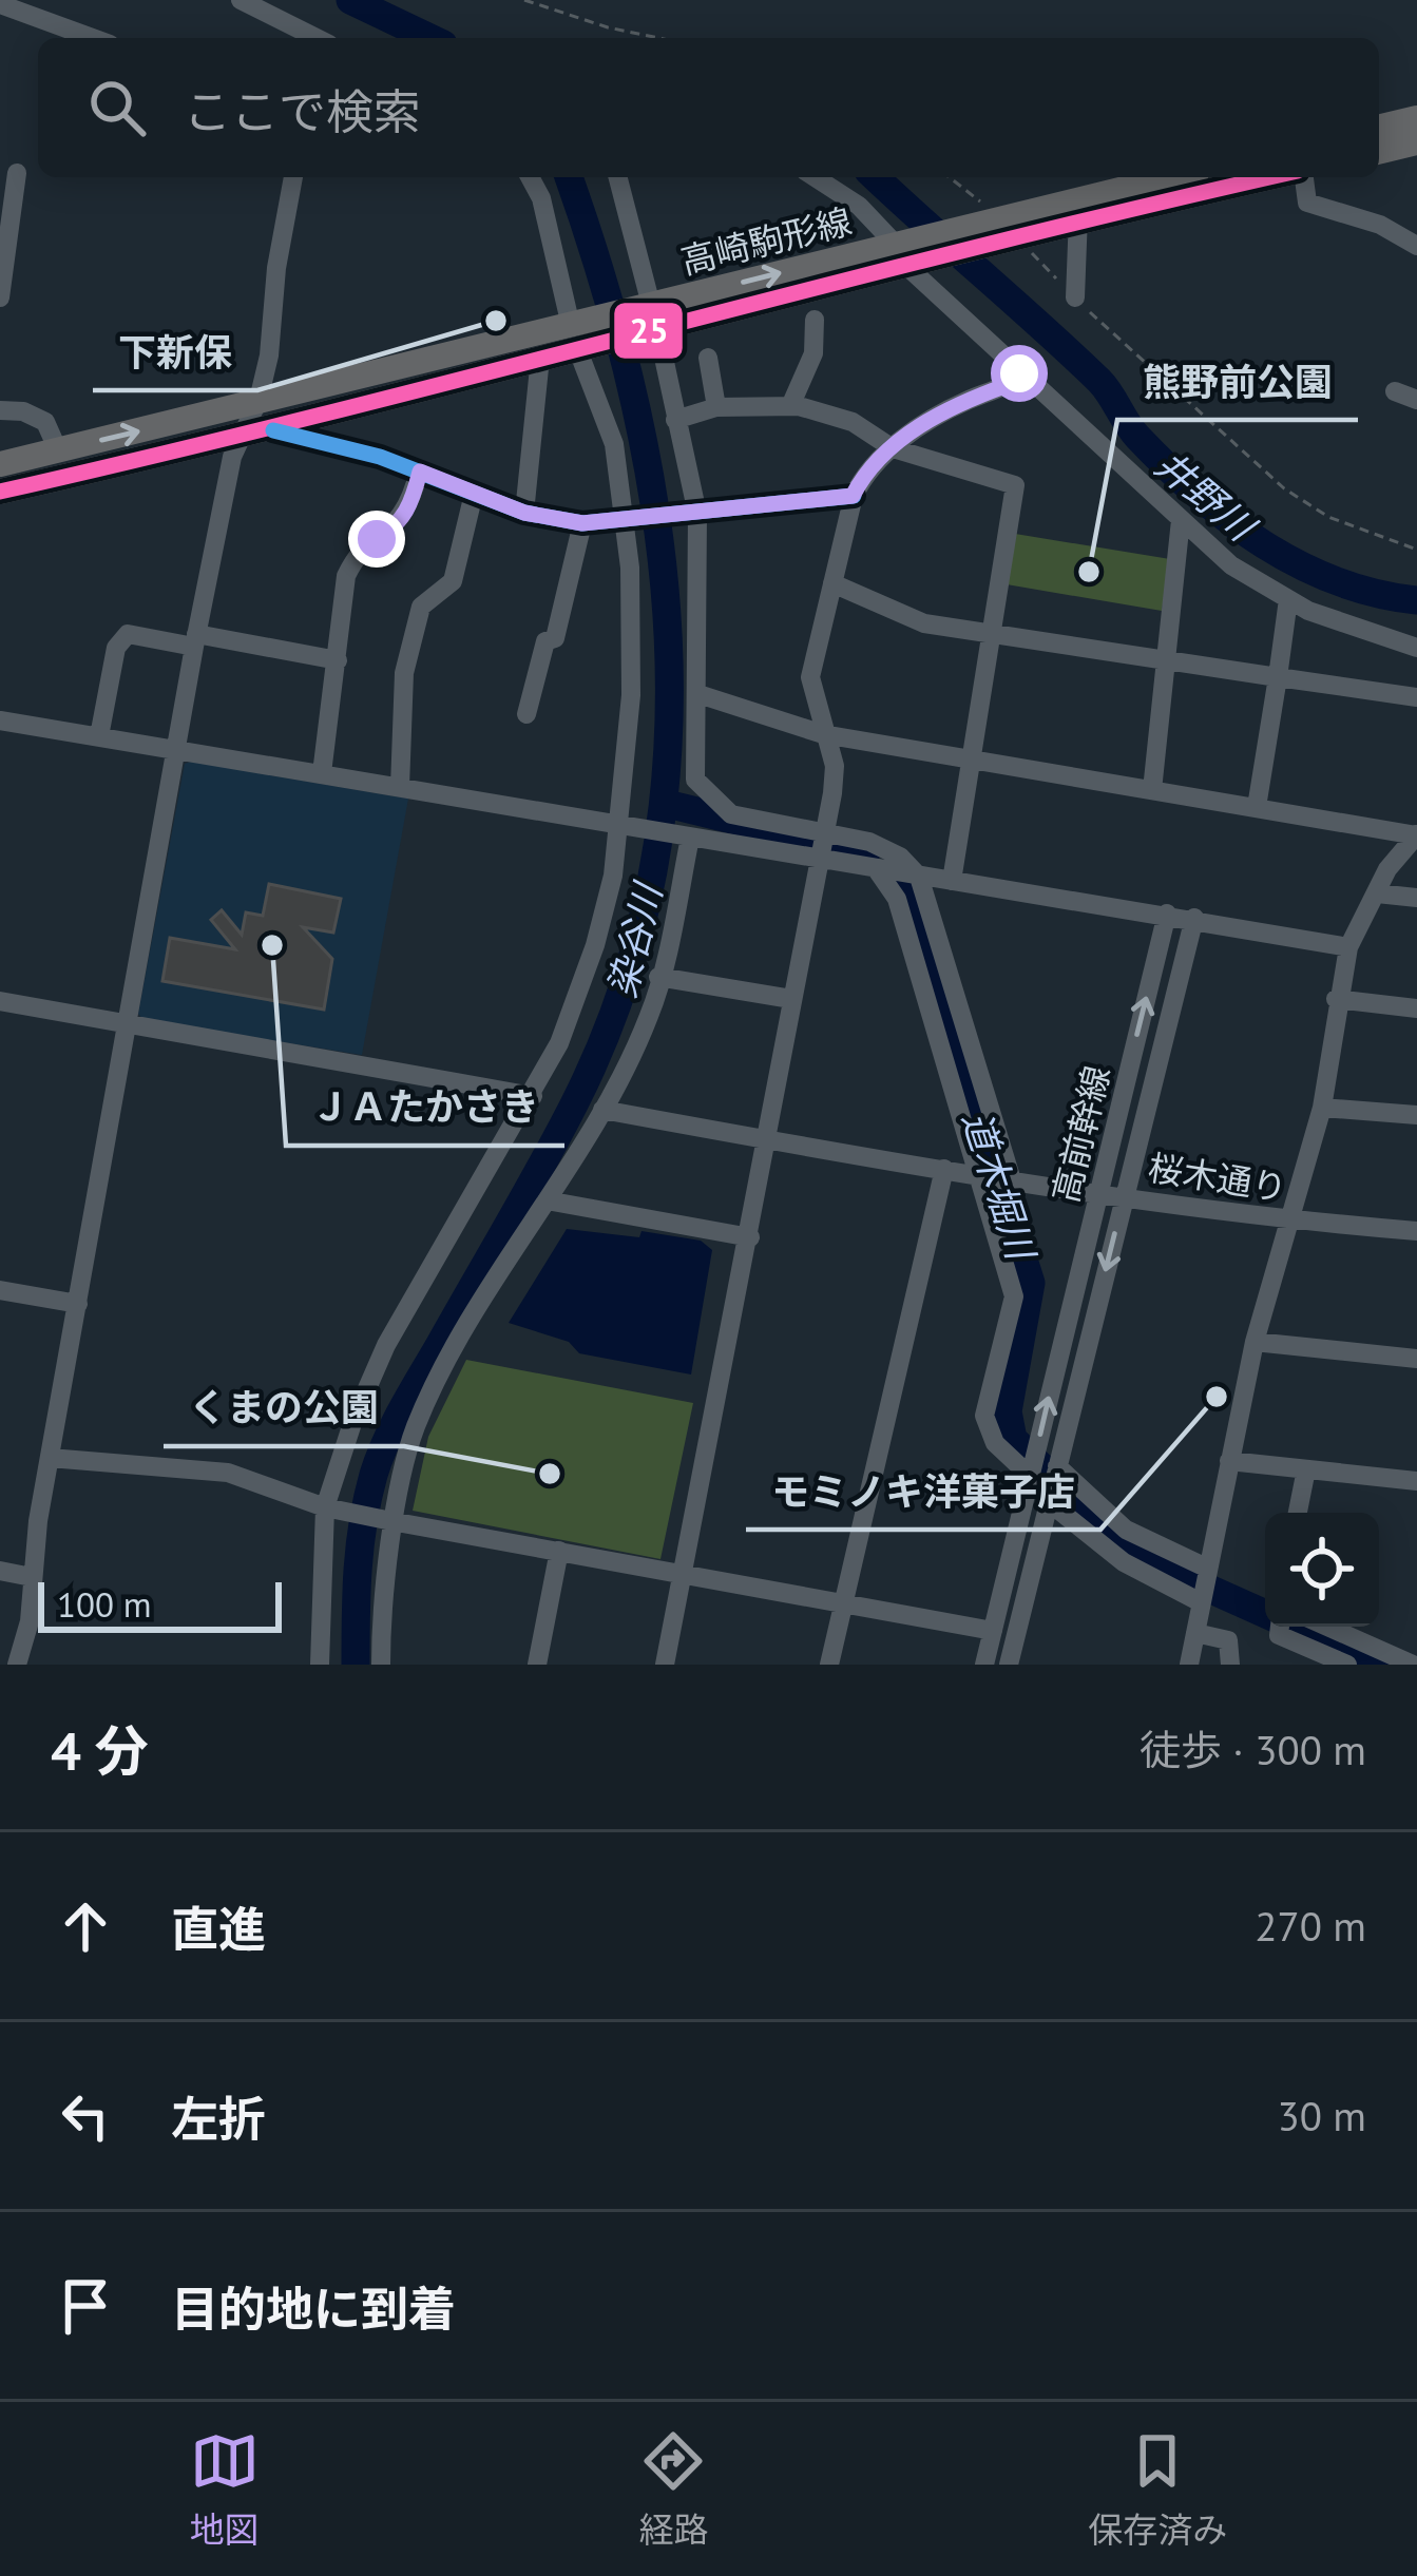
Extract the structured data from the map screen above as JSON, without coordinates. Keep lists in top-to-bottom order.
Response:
{
  "streets": {
    "main road": ["高崎駒形線"],
    "street": ["高前幹線", "桜木通り"]
  },
  "crossings": [
    ["高前幹線", "桜木通り"]
  ],
  "water": ["井野川", "染谷川", "道木堀川"],
  "places": [
    "下新保",
    "熊野前公園",
    "ＪＡたかさき",
    "モミノキ洋菓子店",
    "くまの公園"
  ],
  "lines": ["transit line 25"],
  "scale_bar": "100 m",
  "page": {
    "search": "ここで検索",
    "scale": "100 m",
    "heading": ["4 分", "徒歩 · 300 m"],
    "list": [
      ["直進", "270 m"],
      ["左折", "30 m"],
      "目的地に到着"
    ],
    "nav": ["地図", "経路", "保存済み"]
  }
}
